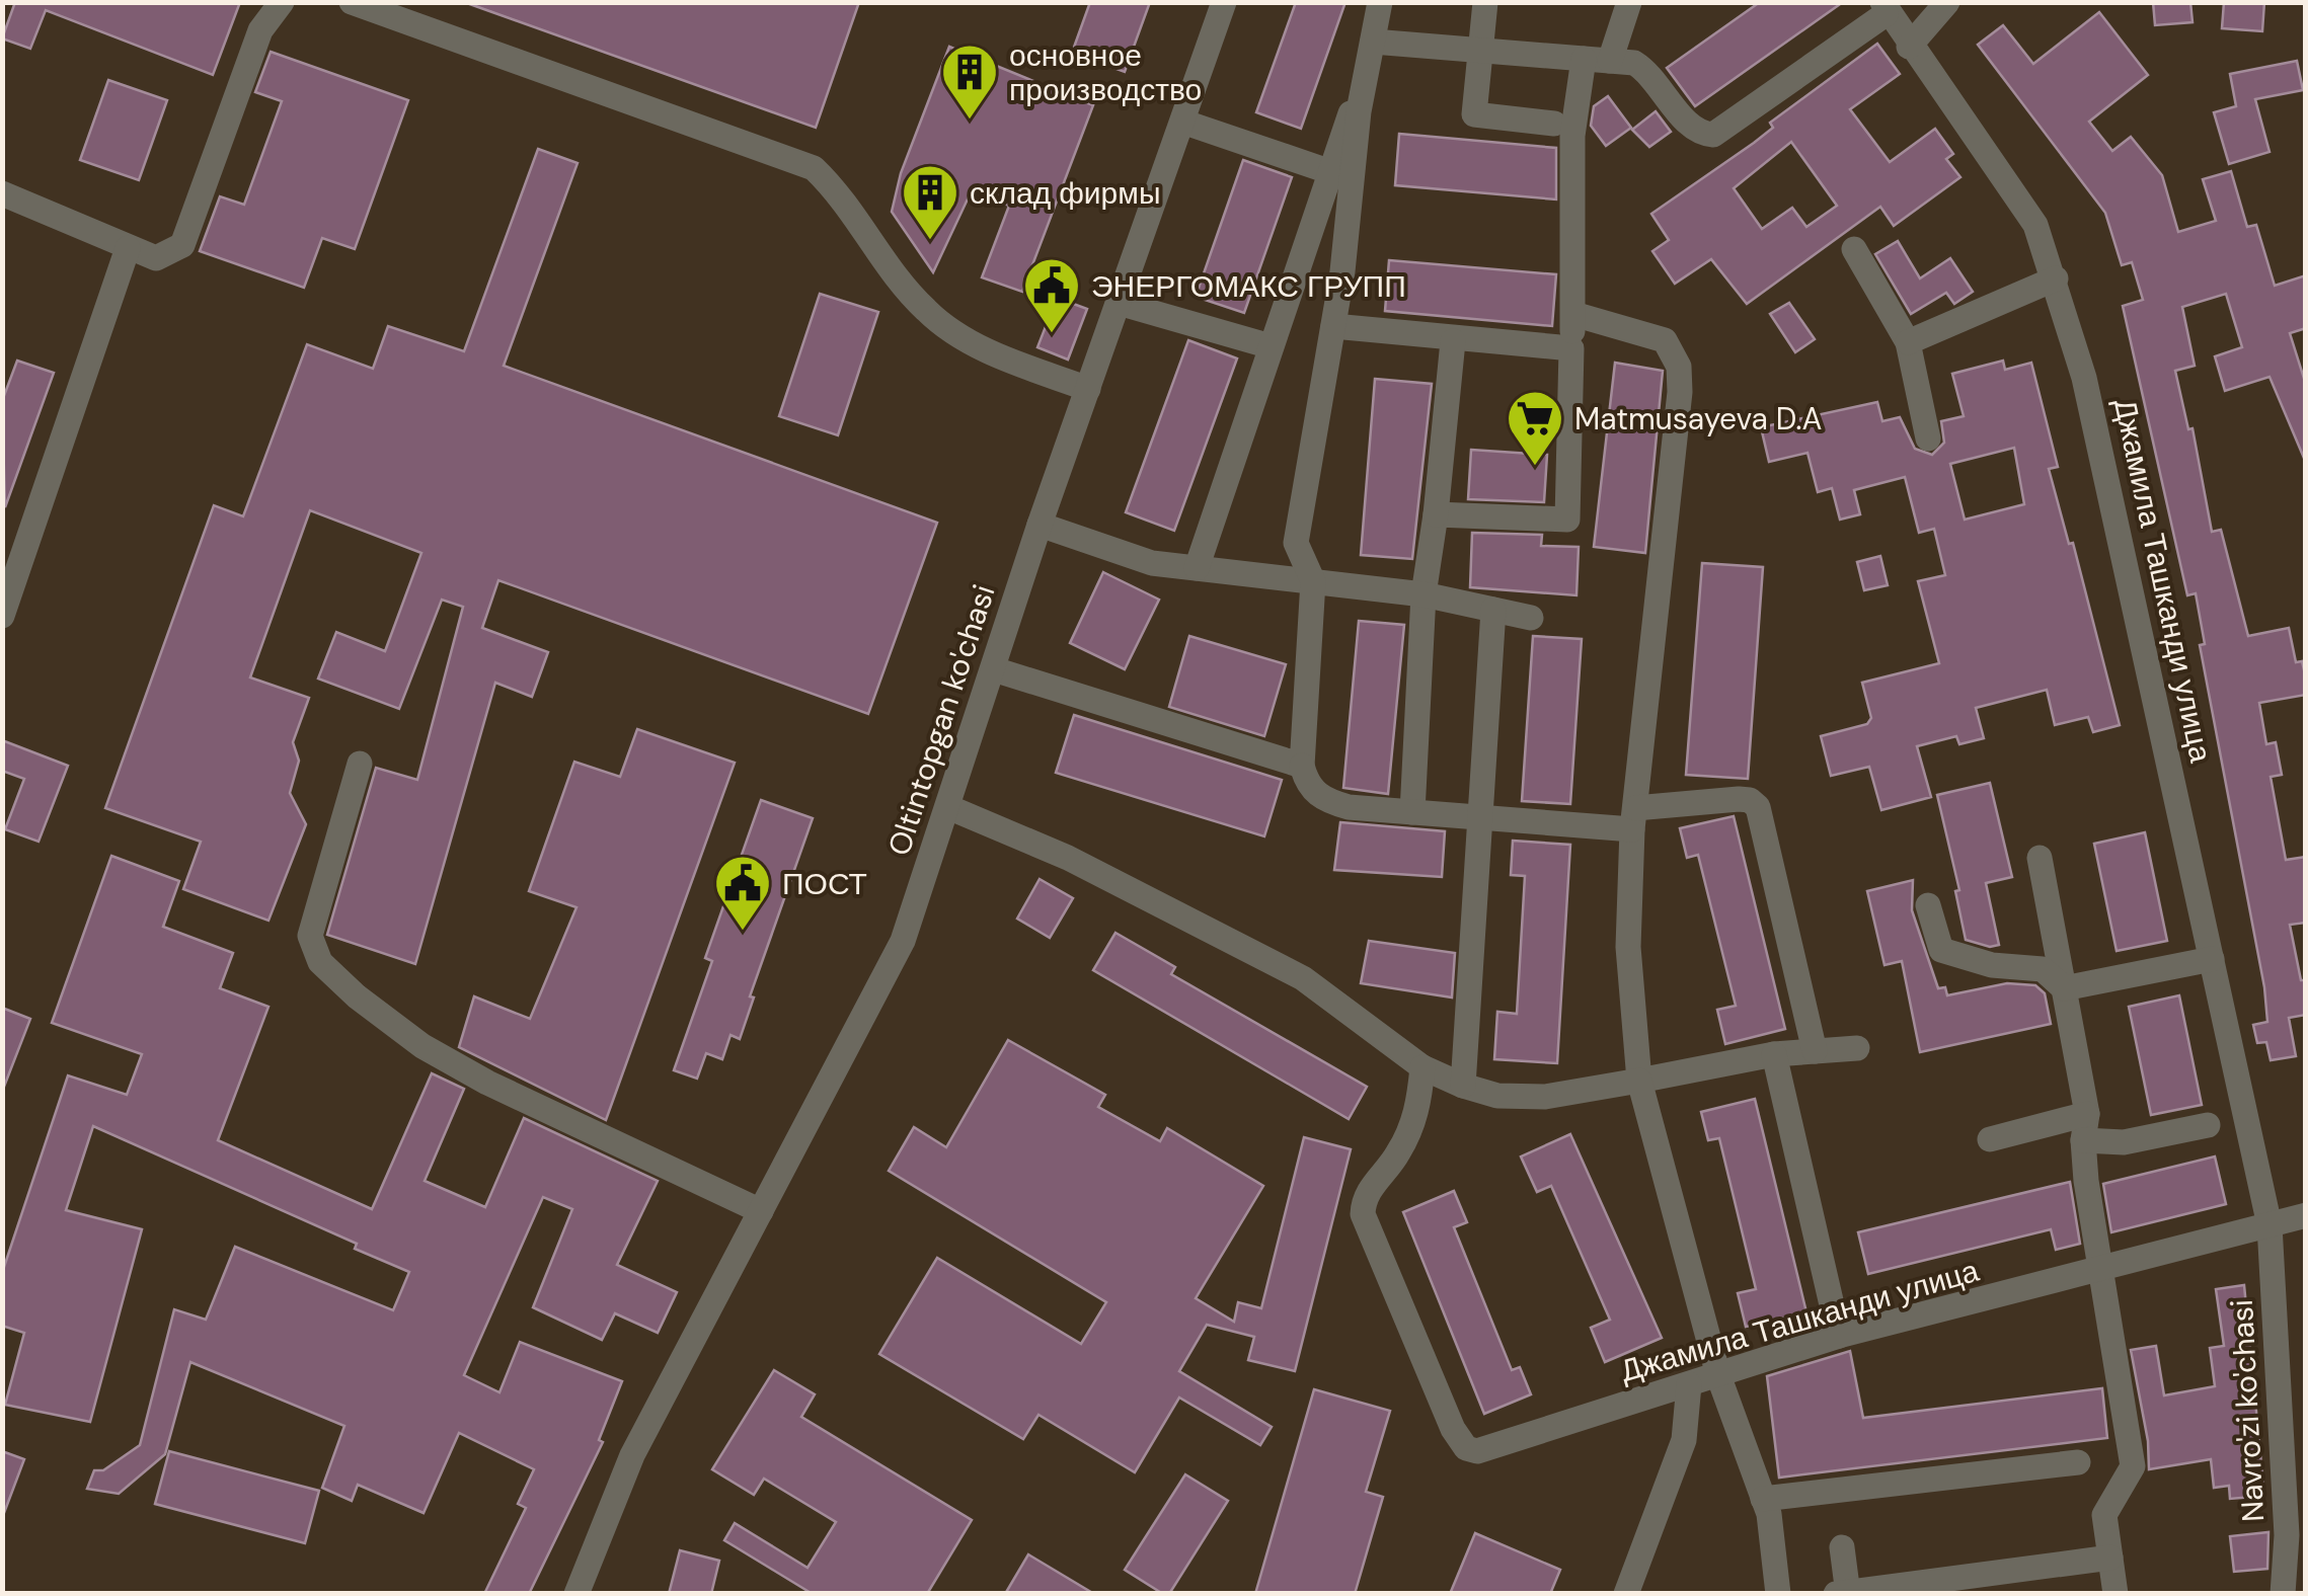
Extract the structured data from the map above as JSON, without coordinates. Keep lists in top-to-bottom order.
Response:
{
  "streets": {
    "street": ["Джамила Ташканди улица", "Oltintopgan ko'chasi", "Navro'zi ko'chasi"]
  },
  "crossings": [
    ["Джамила Ташканди улица", "Navro'zi ko'chasi"]
  ],
  "places": {
    "building": ["основное производство", "склад фирмы"],
    "public building": ["ЭНЕРГОМАКС ГРУПП", "ПОСТ"],
    "supermarket": ["Matmusayeva D.A"]
  }
}
